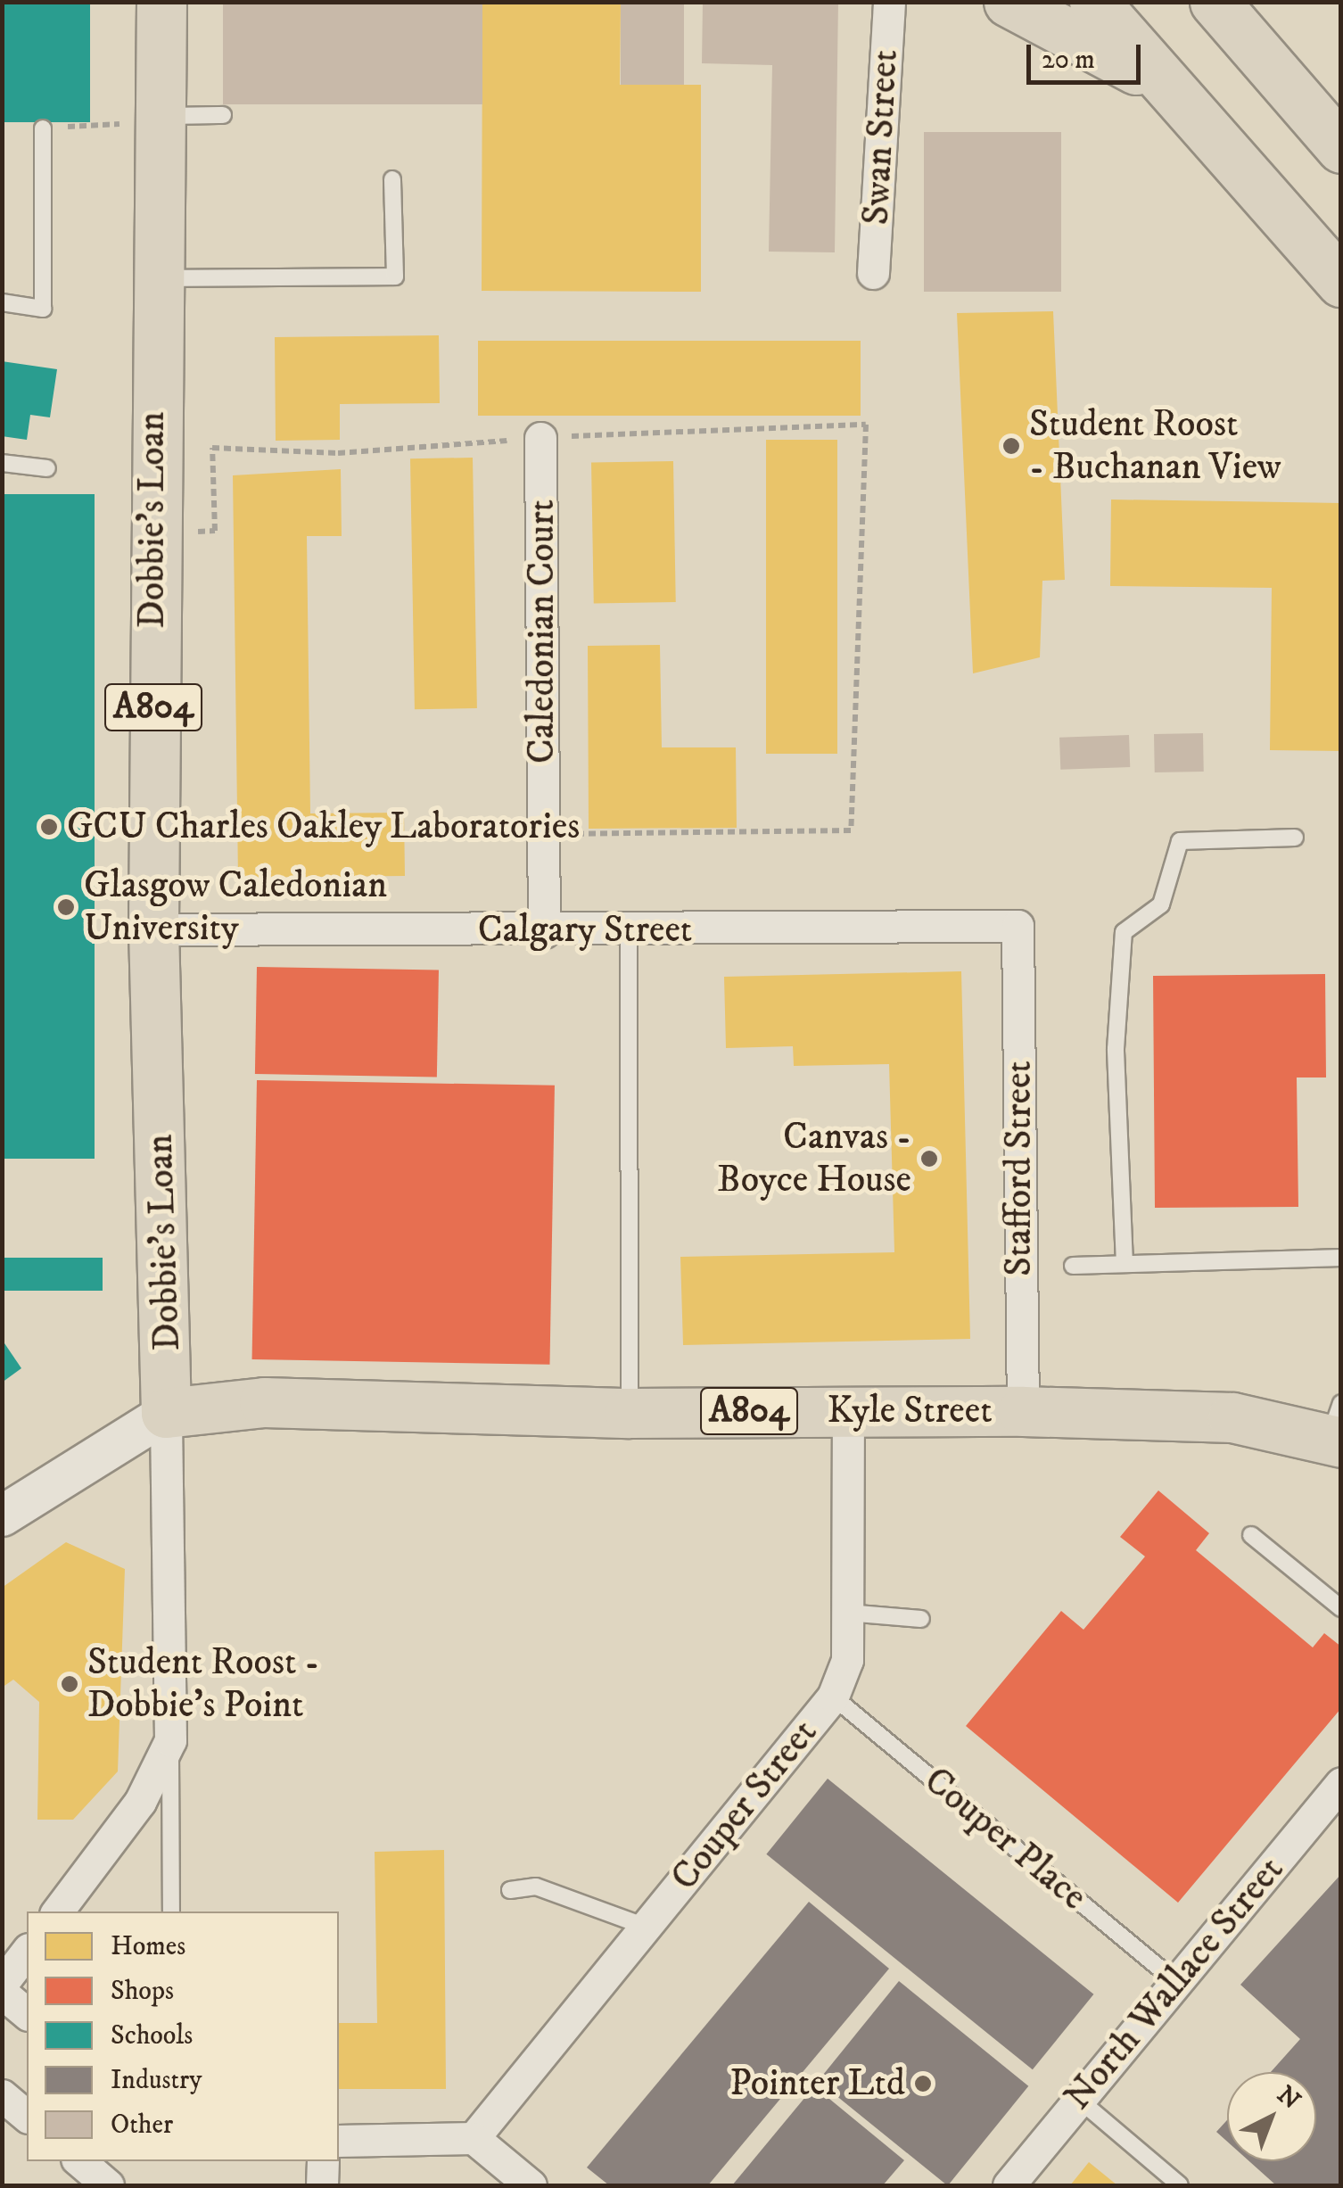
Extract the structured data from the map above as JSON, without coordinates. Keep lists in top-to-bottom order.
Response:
{
  "streets": {
    "main road": ["Dobbie's Loan", "A804", "Kyle Street"],
    "street": [
      "Swan Street",
      "Caledonian Court",
      "Calgary Street",
      "Stafford Street",
      "Couper Street",
      "North Wallace Street"
    ],
    "lane": ["Couper Place"]
  },
  "crossings": [
    ["Dobbie's Loan", "Calgary Street"],
    ["Dobbie's Loan", "Kyle Street"],
    ["Caledonian Court", "Calgary Street"],
    ["Calgary Street", "Stafford Street"],
    ["Stafford Street", "Kyle Street"],
    ["Kyle Street", "Couper Street"],
    ["Couper Street", "Couper Place"],
    ["Couper Place", "North Wallace Street"]
  ],
  "places": [
    "Student Roost - Buchanan View",
    "GCU Charles Oakley Laboratories",
    "Glasgow Caledonian University",
    "Canvas - Boyce House",
    "Student Roost - Dobbie's Point",
    "Pointer Ltd"
  ],
  "legend": [
    "Homes",
    "Shops",
    "Schools",
    "Industry",
    "Other"
  ],
  "scale_bar": "20 m",
  "north": "top right"
}
